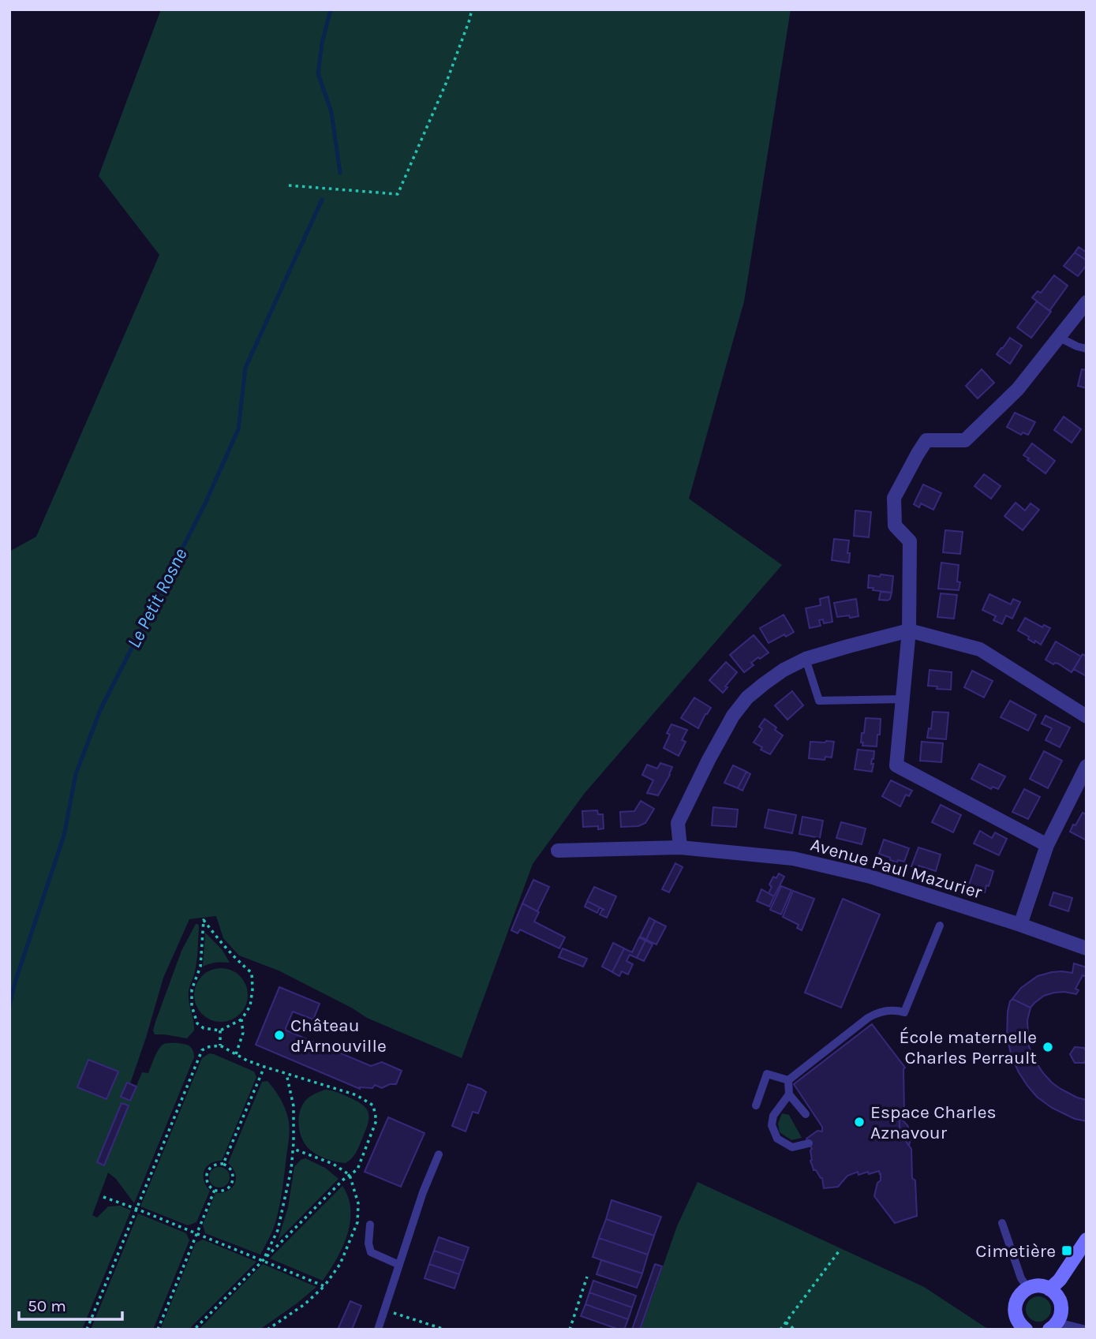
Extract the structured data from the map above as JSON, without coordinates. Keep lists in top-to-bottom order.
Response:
{
  "streets": {
    "street": ["Avenue Paul Mazurier"]
  },
  "water": ["Le Petit Rosne"],
  "places": {
    "other": ["Château d'Arnouville", "École maternelle Charles Perrault", "Espace Charles Aznavour"],
    "transit": ["Cimetière"]
  },
  "scale_bar": "50 m"
}
